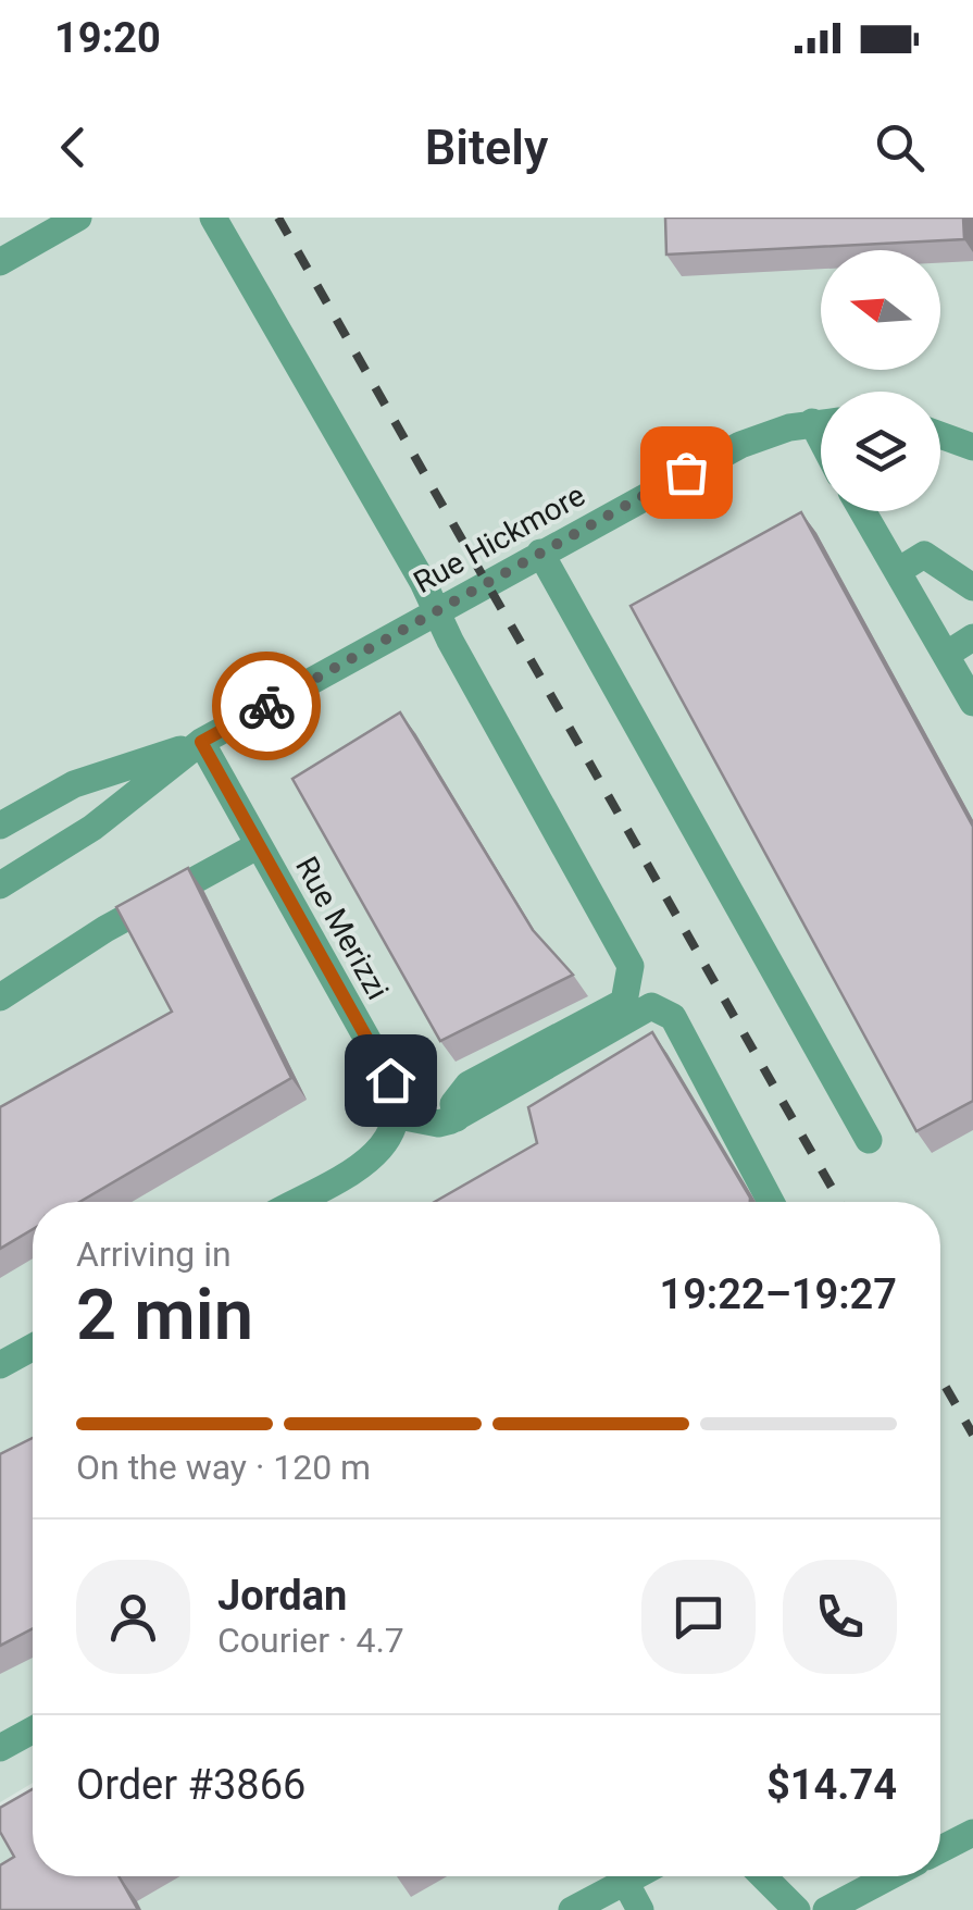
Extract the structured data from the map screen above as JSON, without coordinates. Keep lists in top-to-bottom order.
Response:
{
  "streets": {
    "street": ["Rue Hickmore", "Rue Merizzi"]
  },
  "crossings": [
    ["Rue Hickmore", "Rue Merizzi"]
  ],
  "north": "left",
  "page": {
    "status": "19:20",
    "header": "Bitely",
    "heading": ["2 min", "Arriving in", "19:22–19:27"],
    "panel": [
      "Jordan",
      "Courier · 4.7",
      "Order #3866",
      "$14.74"
    ],
    "bar": "On the way · 120 m"
  }
}
